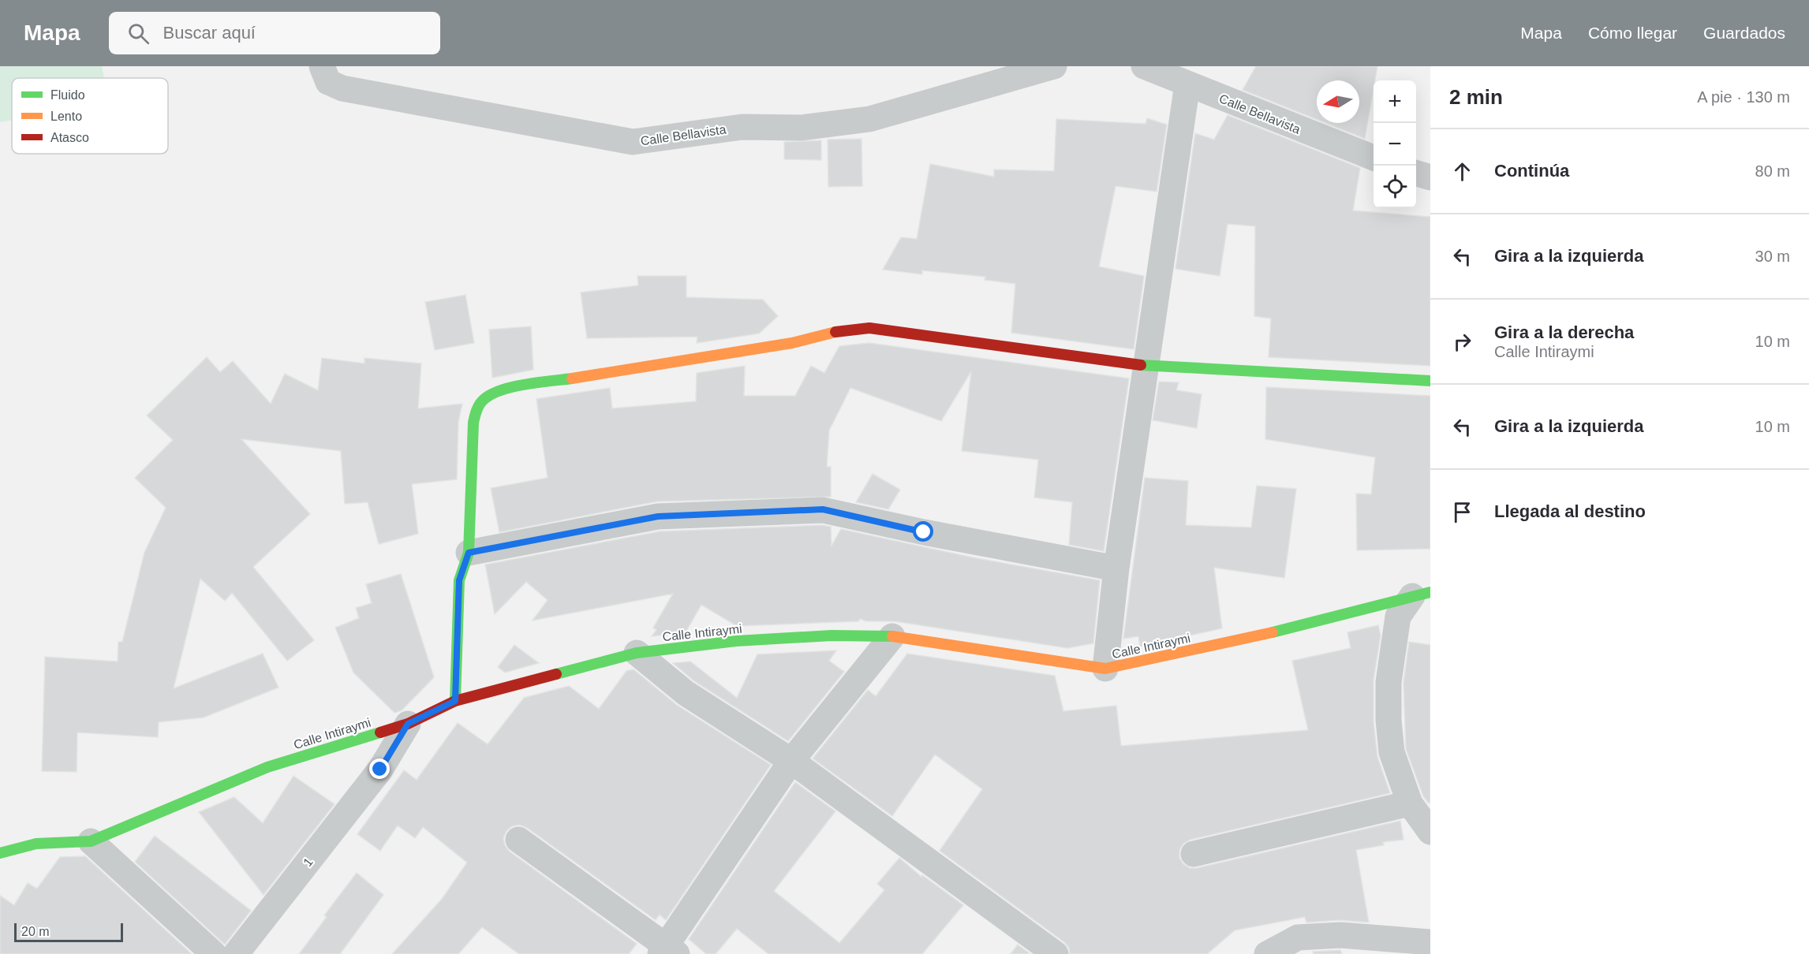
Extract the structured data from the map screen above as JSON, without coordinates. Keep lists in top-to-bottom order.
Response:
{
  "streets": {
    "main road": ["Calle Intiraymi"],
    "street": ["Calle Bellavista", "1"]
  },
  "crossings": [
    ["Calle Intiraymi", "1"]
  ],
  "legend": ["Fluido", "Lento", "Atasco"],
  "scale_bar": "20 m",
  "north": "left",
  "page": {
    "header": "Mapa",
    "search": "Buscar aquí",
    "nav": ["Mapa", "Cómo llegar", "Guardados"],
    "heading": ["2 min", "A pie · 130 m"],
    "map_buttons": ["+", "−"],
    "list": [
      ["Continúa", "80 m"],
      ["Gira a la izquierda", "30 m"],
      ["Gira a la derecha", "Calle Intiraymi", "10 m"],
      ["Gira a la izquierda", "10 m"],
      "Llegada al destino"
    ],
    "scale": "20 m"
  }
}
